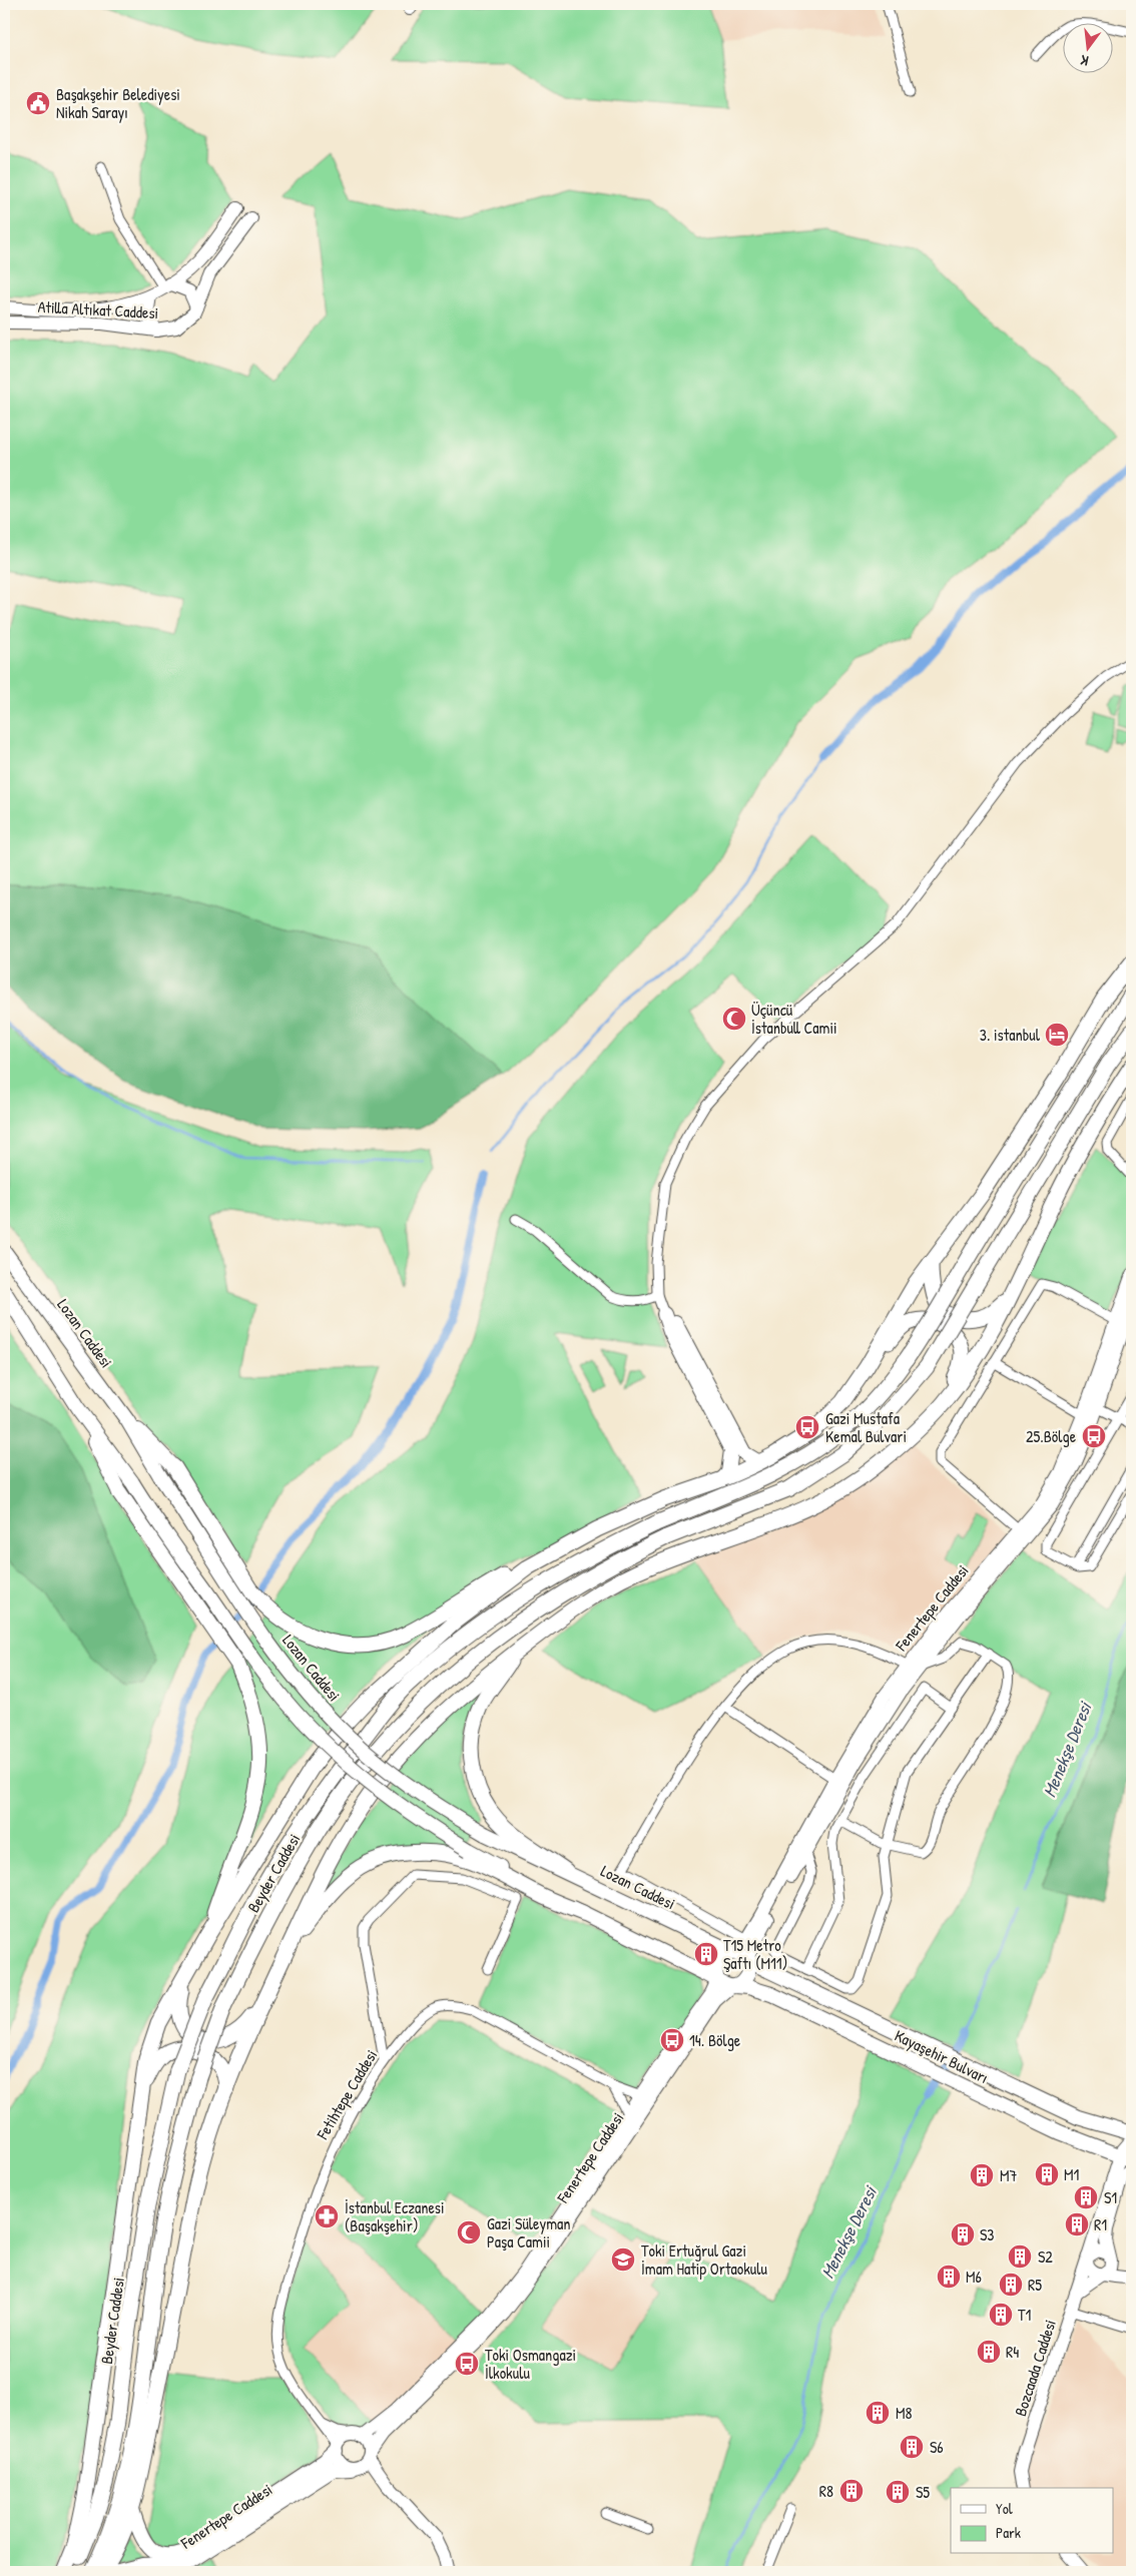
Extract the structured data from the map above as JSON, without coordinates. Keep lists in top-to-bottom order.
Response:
{
  "streets": {
    "highway": ["Beyder Caddesi"],
    "main road": ["Lozan Caddesi", "Fenertepe Caddesi", "Kayaşehir Bulvarı"],
    "street": ["Atilla Altıkat Caddesi", "Fetihtepe Caddesi", "Bozcaada Caddesi"]
  },
  "crossings": [
    ["Lozan Caddesi", "Fenertepe Caddesi"],
    ["Lozan Caddesi", "Kayaşehir Bulvarı"],
    ["Fenertepe Caddesi", "Kayaşehir Bulvarı"],
    ["Fenertepe Caddesi", "Fetihtepe Caddesi"],
    ["Kayaşehir Bulvarı", "Bozcaada Caddesi"]
  ],
  "water": ["Menekşe Deresi"],
  "places": {
    "public building": ["Başakşehir Belediyesi Nikah Sarayı"],
    "mosque": ["Üçüncü İstanbull Camii", "Gazi Süleyman Paşa Camii"],
    "hotel": ["3. istanbul"],
    "bus stop": [
      "Gazi Mustafa Kemal Bulvari",
      "25.Bölge",
      "14. Bölge",
      "Toki Osmangazi İlkokulu"
    ],
    "building": [
      "T15 Metro Şaftı (M11)",
      "M1",
      "M7",
      "S1",
      "R1",
      "S3",
      "S2",
      "M6",
      "R5",
      "T1",
      "R4",
      "M8",
      "S6",
      "R8",
      "S5"
    ],
    "pharmacy": ["İstanbul Eczanesi (Başakşehir)"],
    "school or university": ["Toki Ertuğrul Gazi İmam Hatip Ortaokulu"]
  },
  "legend": ["Yol", "Park"],
  "north": "bottom"
}
